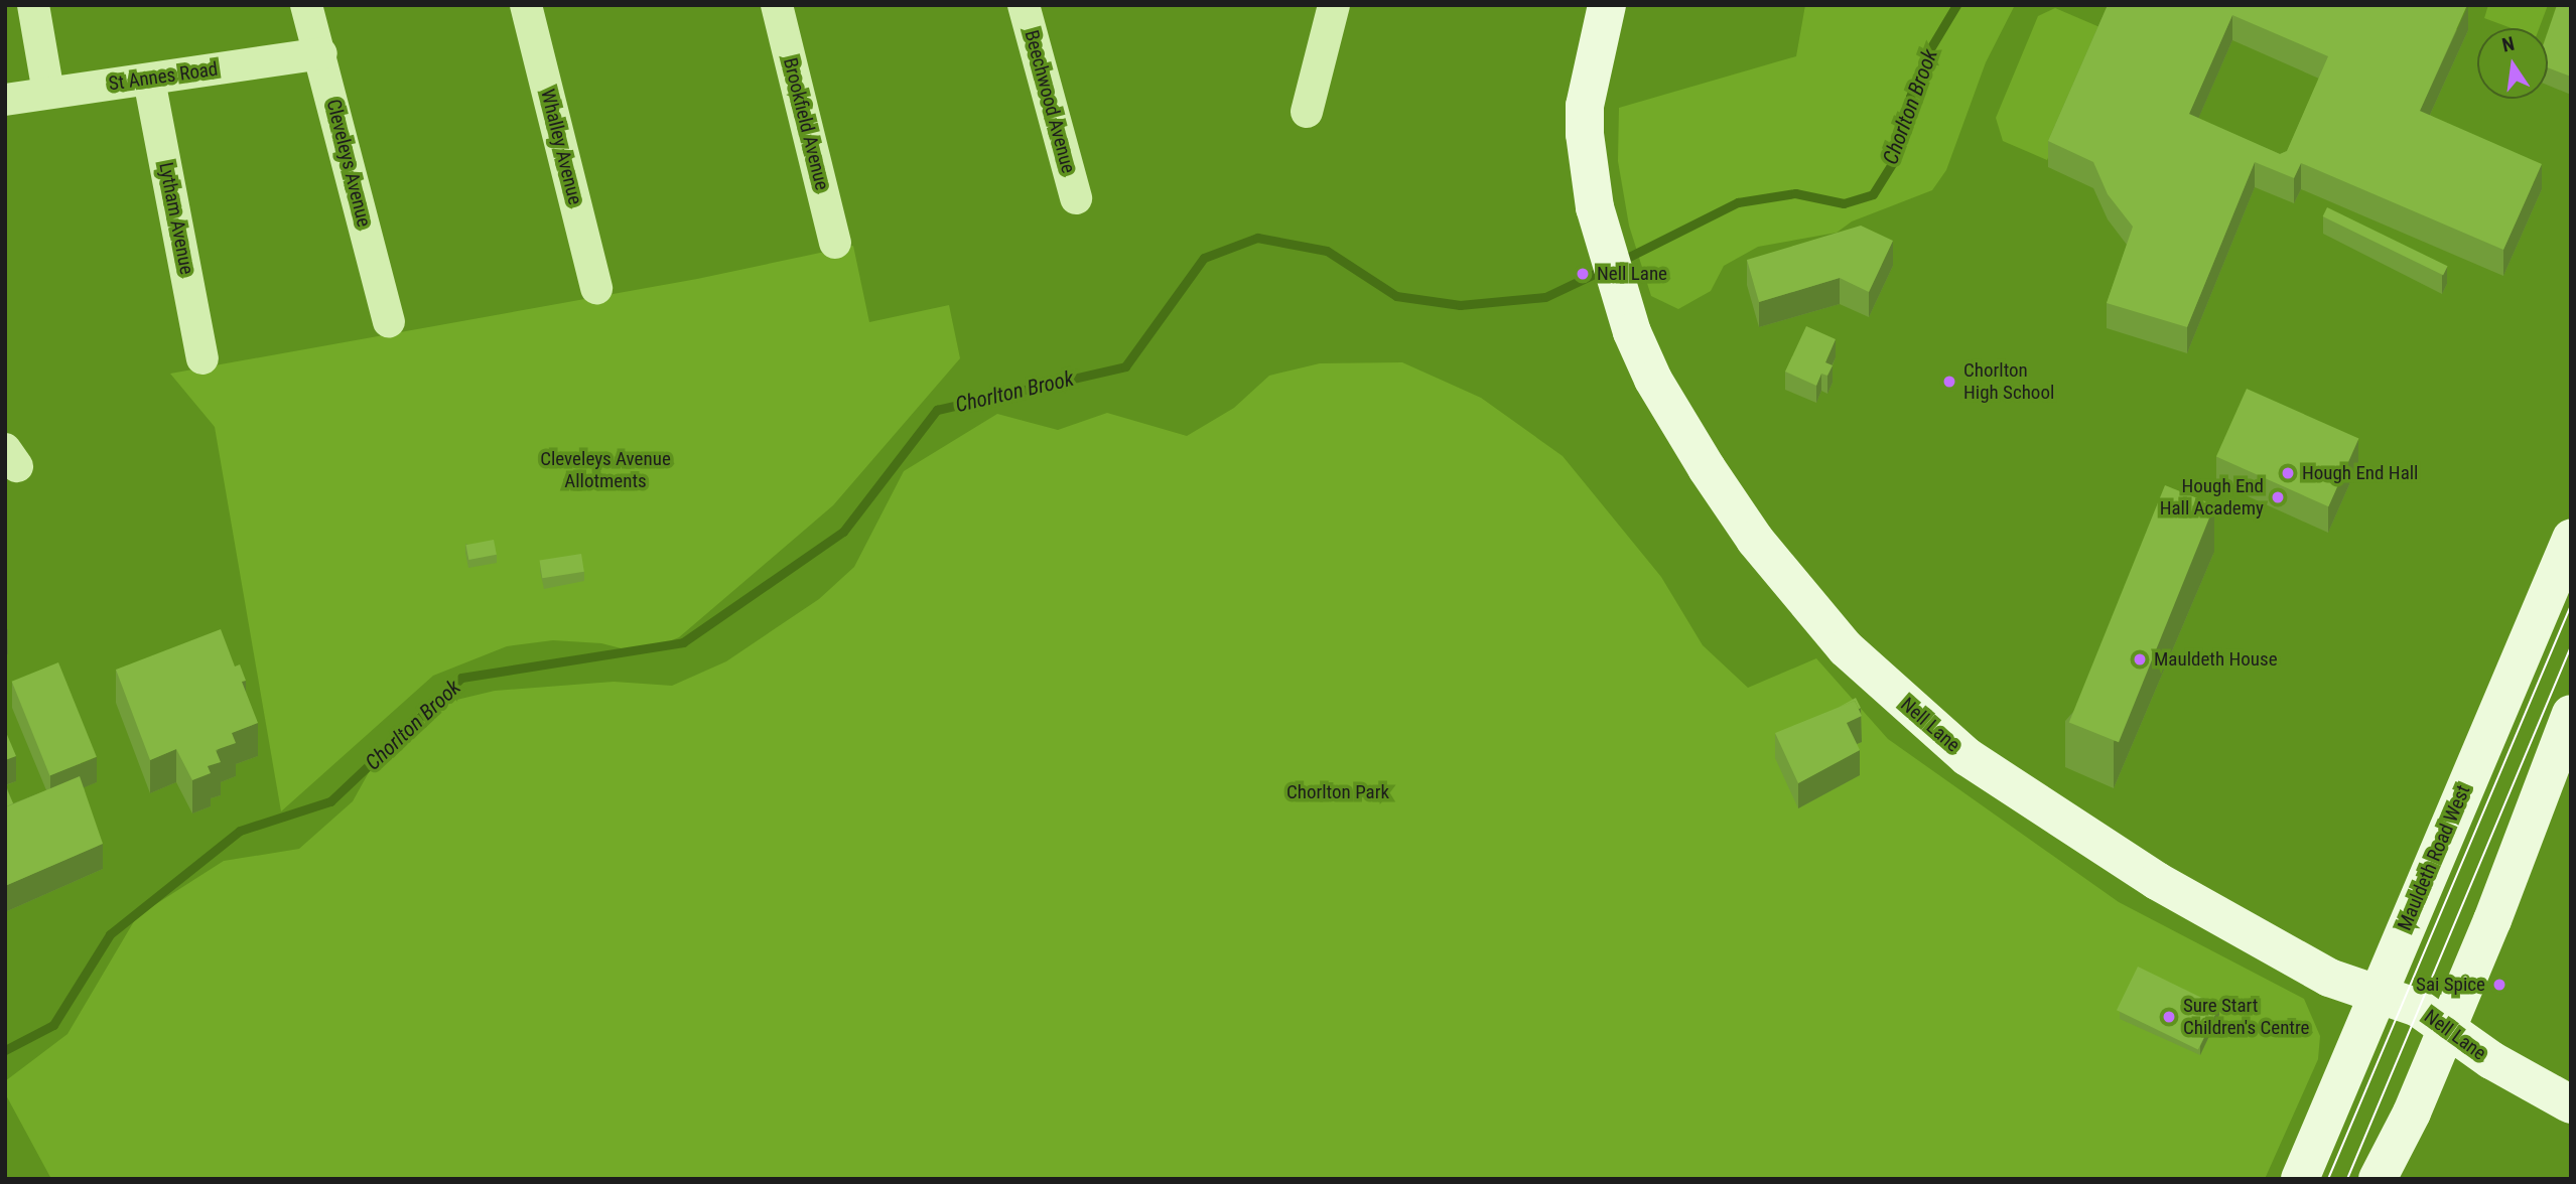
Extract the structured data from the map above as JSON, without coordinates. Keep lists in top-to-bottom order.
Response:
{
  "streets": {
    "street": [
      "St Annes Road",
      "Beechwood Avenue",
      "Brookfield Avenue",
      "Whalley Avenue",
      "Cleveleys Avenue",
      "Lytham Avenue",
      "Nell Lane",
      "Mauldeth Road West"
    ]
  },
  "crossings": [
    ["St Annes Road", "Cleveleys Avenue"],
    ["St Annes Road", "Lytham Avenue"],
    ["Nell Lane", "Mauldeth Road West"]
  ],
  "water": ["Chorlton Brook"],
  "parks": ["Cleveleys Avenue Allotments", "Chorlton Park"],
  "places": [
    "Nell Lane",
    "Chorlton High School",
    "Hough End Hall",
    "Hough End Hall Academy",
    "Mauldeth House",
    "Sai Spice",
    "Sure Start Children's Centre"
  ],
  "north": "top"
}
